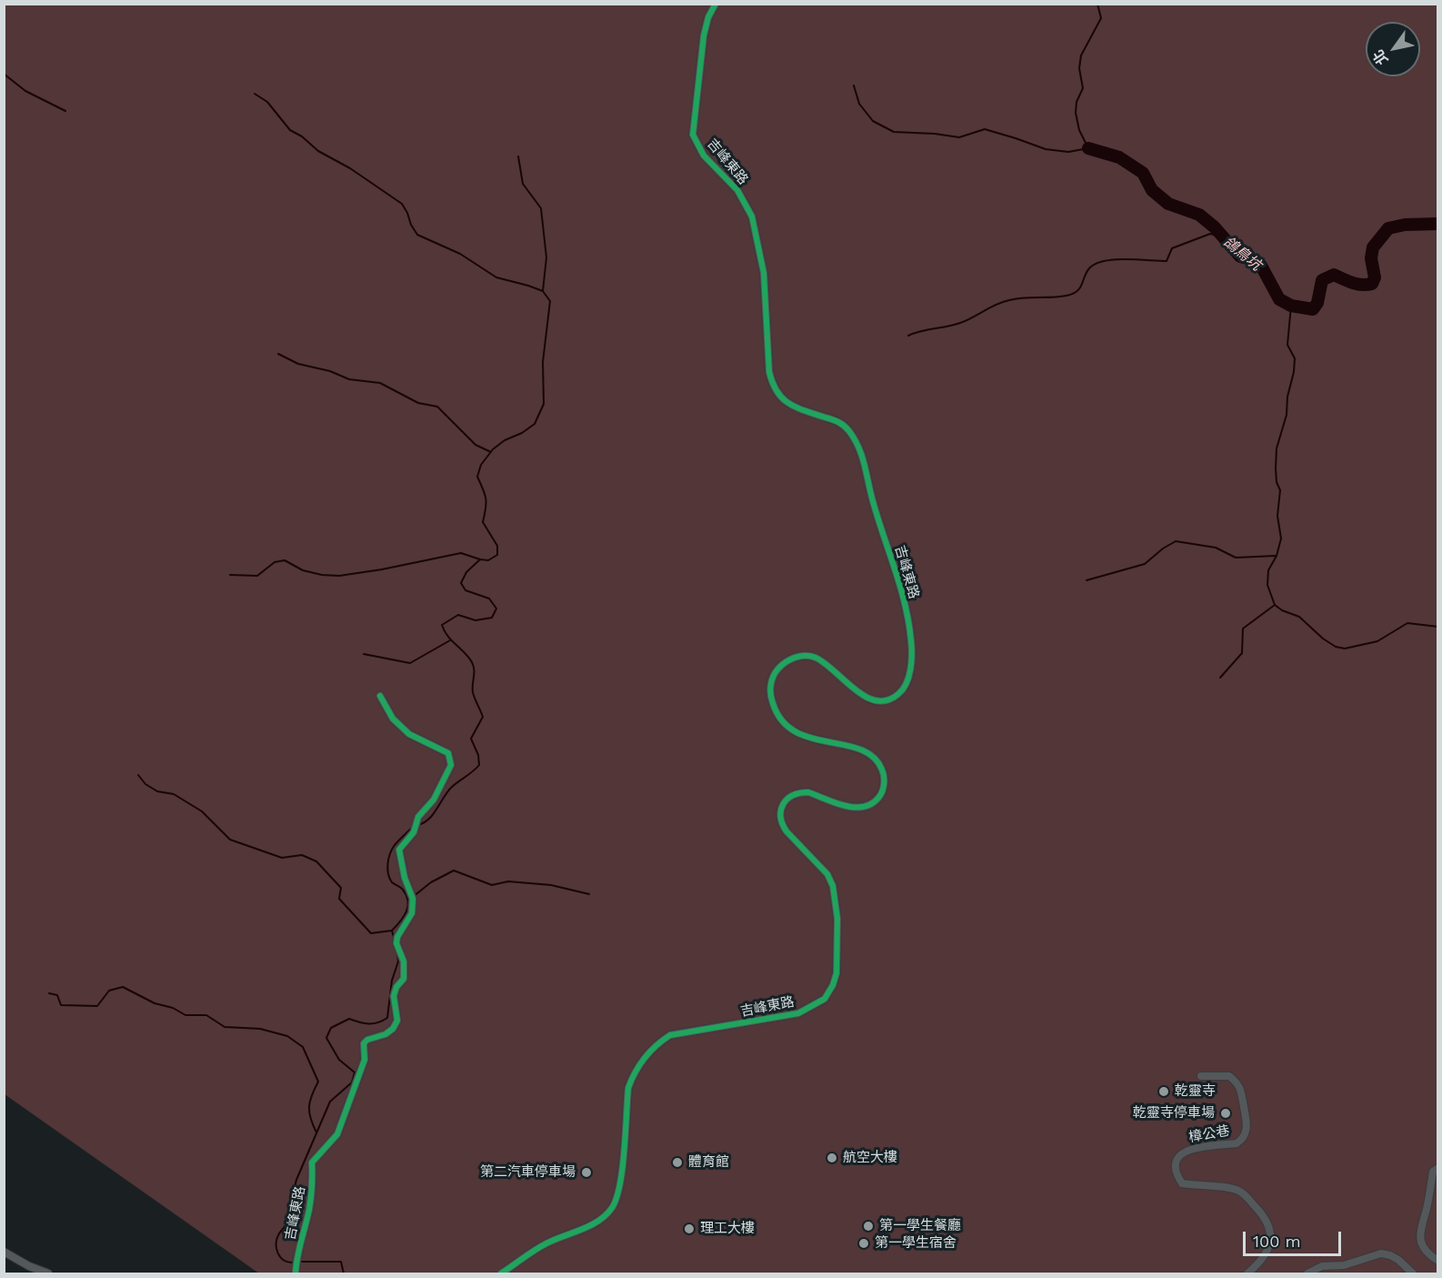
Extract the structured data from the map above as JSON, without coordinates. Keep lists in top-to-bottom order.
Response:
{
  "streets": {
    "street": ["吉峰東路", "樟公巷"]
  },
  "water": ["鴿鳥坑"],
  "places": [
    "乾靈寺",
    "乾靈寺停車場",
    "航空大樓",
    "體育館",
    "第二汽車停車場",
    "第一學生餐廳",
    "理工大樓",
    "第一學生宿舍"
  ],
  "scale_bar": "100 m",
  "north": "bottom left"
}
